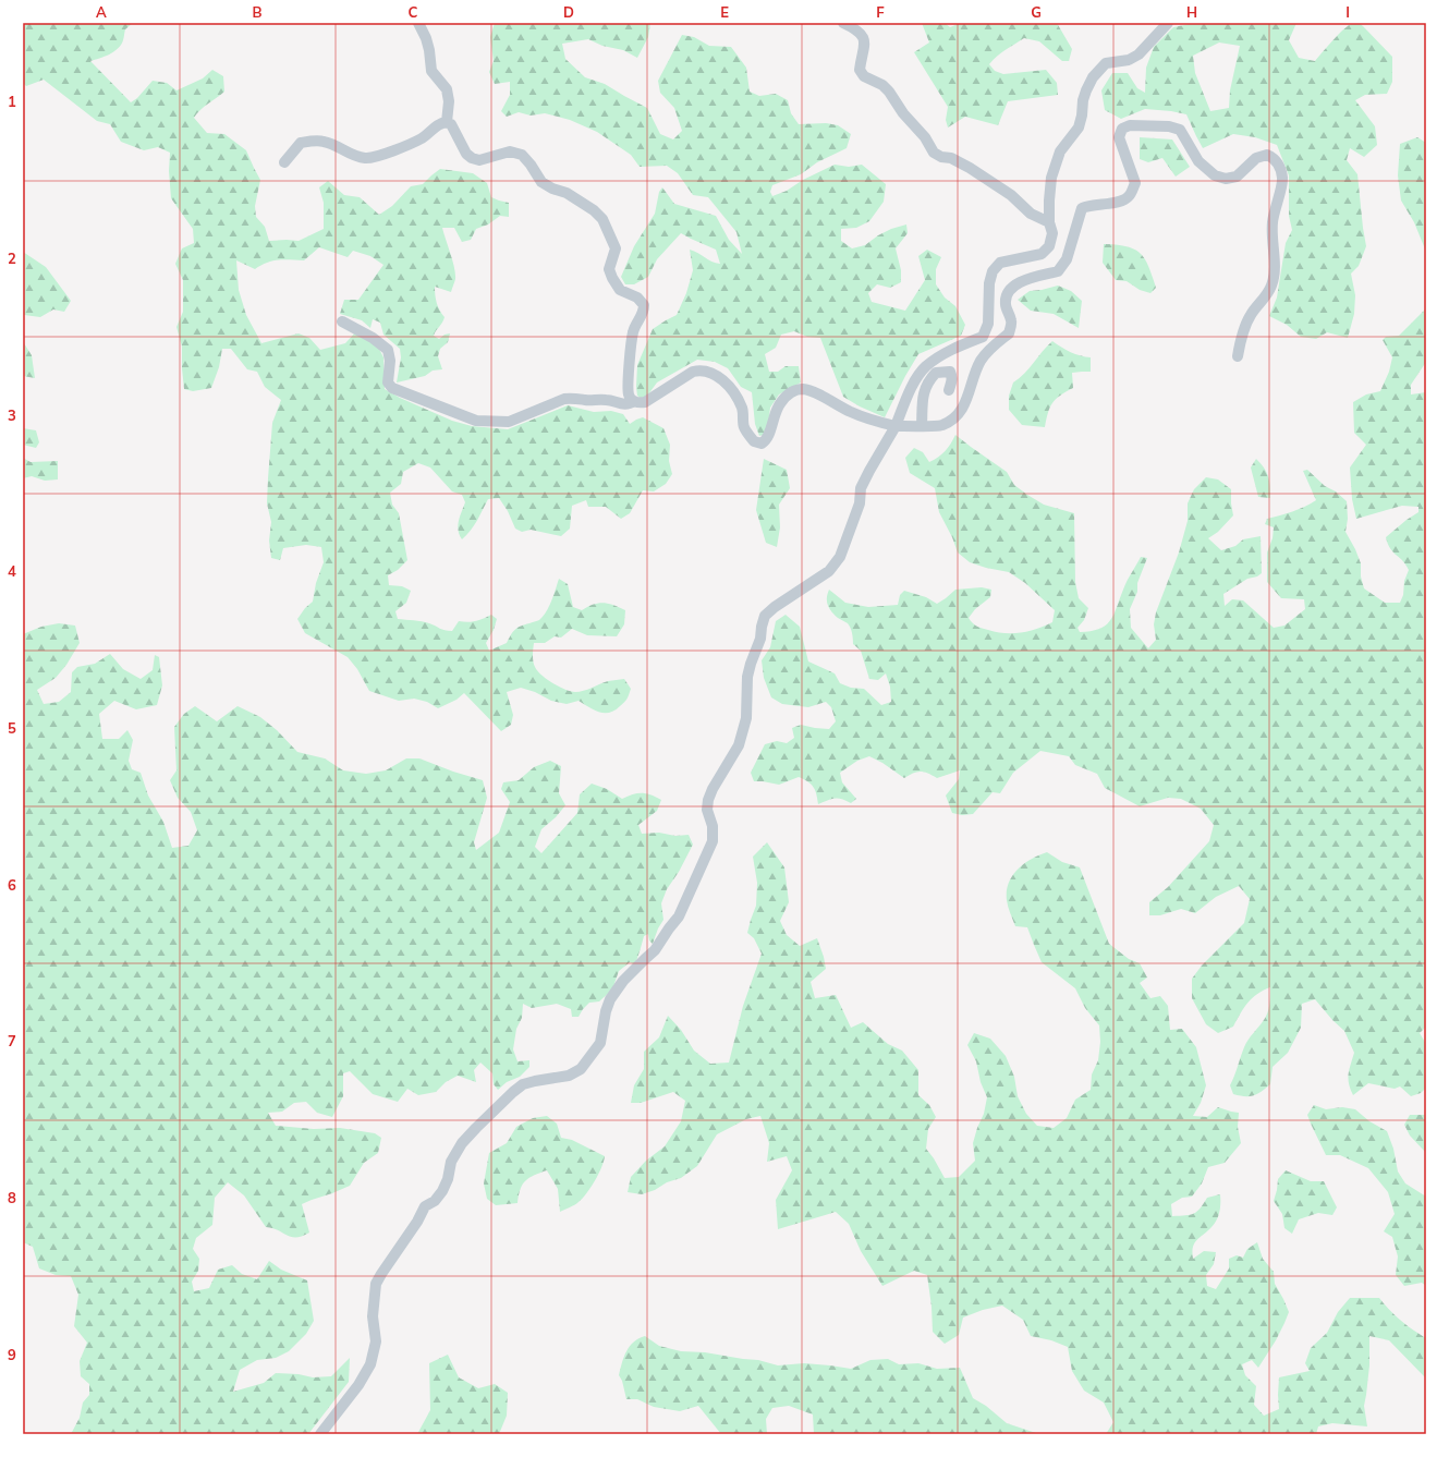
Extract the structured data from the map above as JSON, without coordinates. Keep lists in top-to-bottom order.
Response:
{
  "grid": {
    "columns": [
      "A",
      "B",
      "C",
      "D",
      "E",
      "F",
      "G",
      "H",
      "I"
    ],
    "rows": [
      "1",
      "2",
      "3",
      "4",
      "5",
      "6",
      "7",
      "8",
      "9"
    ]
  }
}
